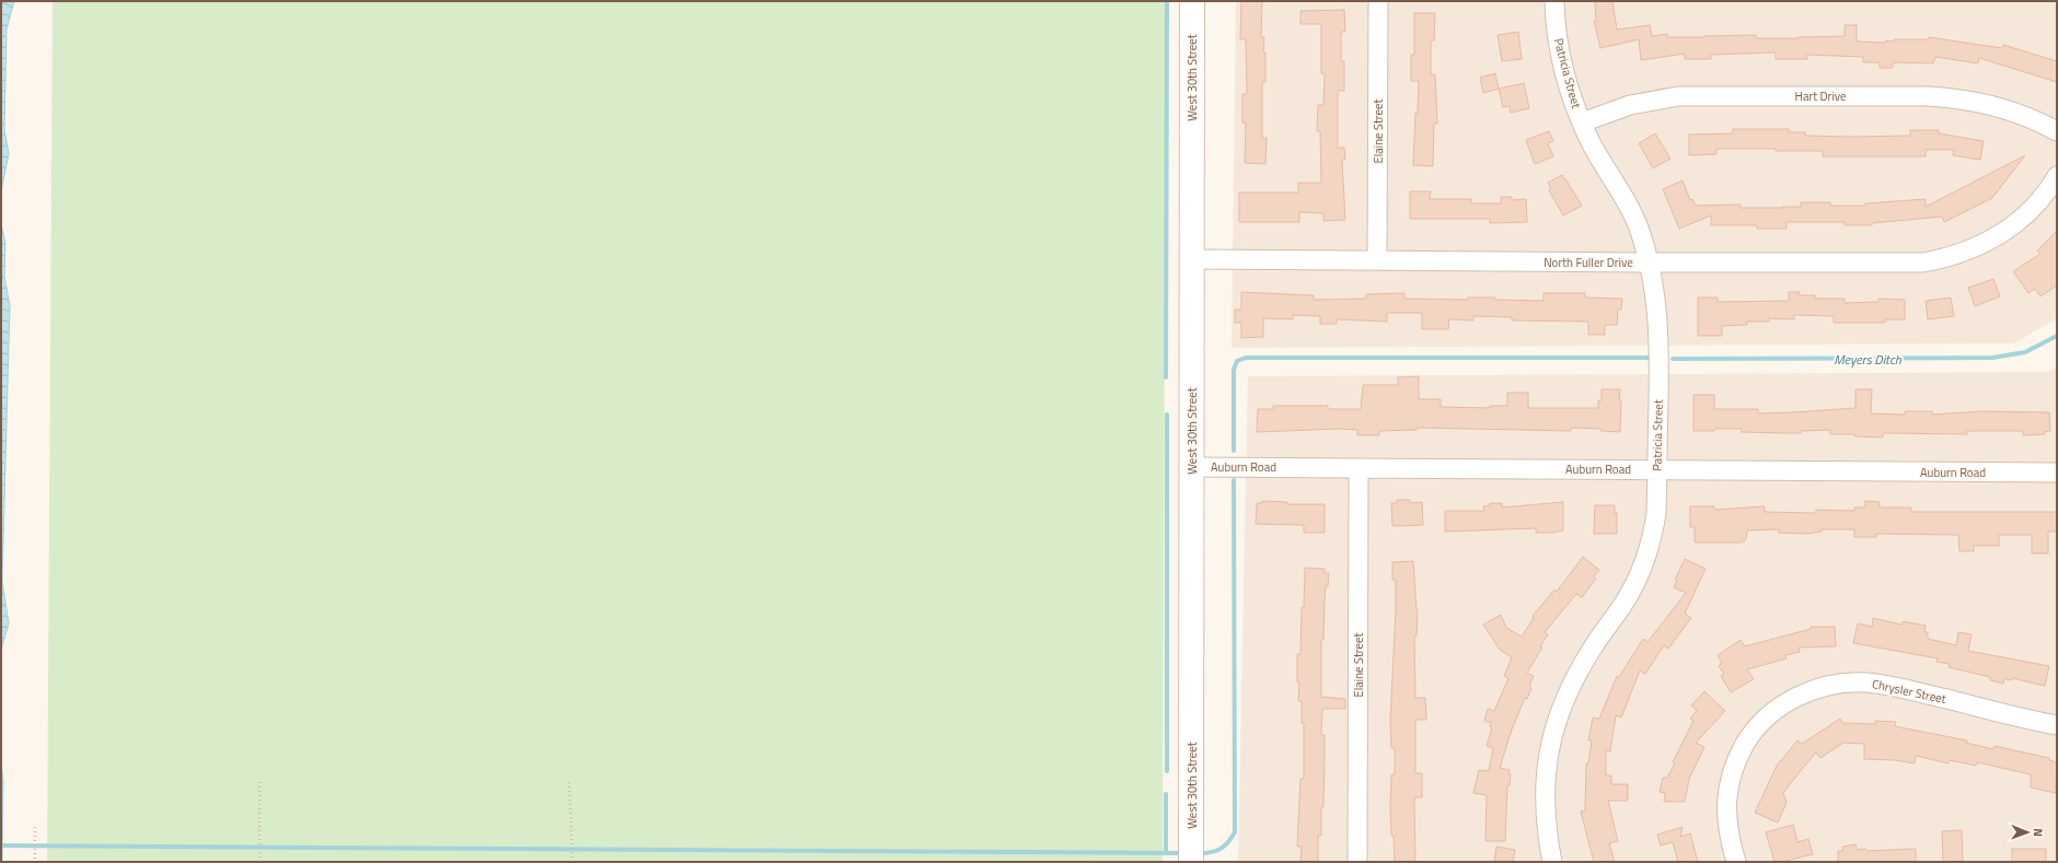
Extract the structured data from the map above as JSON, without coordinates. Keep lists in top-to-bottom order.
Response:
{
  "streets": {
    "street": [
      "Patricia Street",
      "West 30th Street",
      "Hart Drive",
      "Elaine Street",
      "North Fuller Drive",
      "Auburn Road",
      "Chrysler Street"
    ]
  },
  "crossings": [
    ["Patricia Street", "Hart Drive"],
    ["Patricia Street", "North Fuller Drive"],
    ["Patricia Street", "Auburn Road"],
    ["West 30th Street", "North Fuller Drive"],
    ["West 30th Street", "Auburn Road"],
    ["Elaine Street", "North Fuller Drive"],
    ["Elaine Street", "Auburn Road"]
  ],
  "water": ["Meyers Ditch"],
  "north": "right"
}
